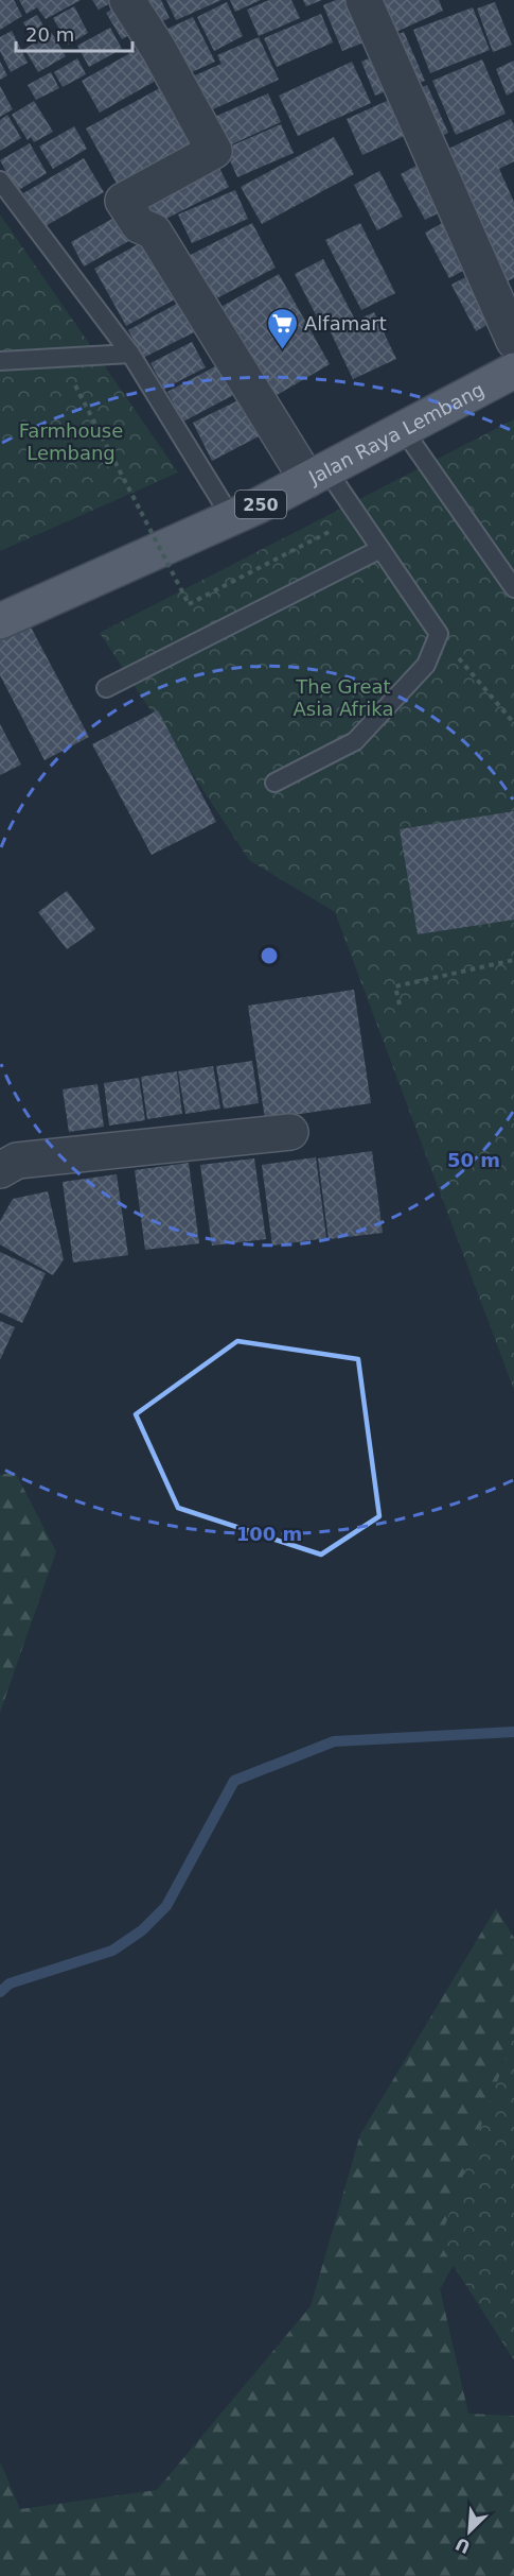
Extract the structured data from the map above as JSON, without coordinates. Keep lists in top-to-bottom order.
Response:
{
  "streets": {
    "main road": ["Jalan Raya Lembang", "250"]
  },
  "parks": ["Farmhouse Lembang", "The Great Asia Afrika"],
  "places": {
    "supermarket": ["Alfamart"]
  },
  "scale_bar": "20 m",
  "north": "bottom left",
  "rings": ["50 m", "100 m"]
}
